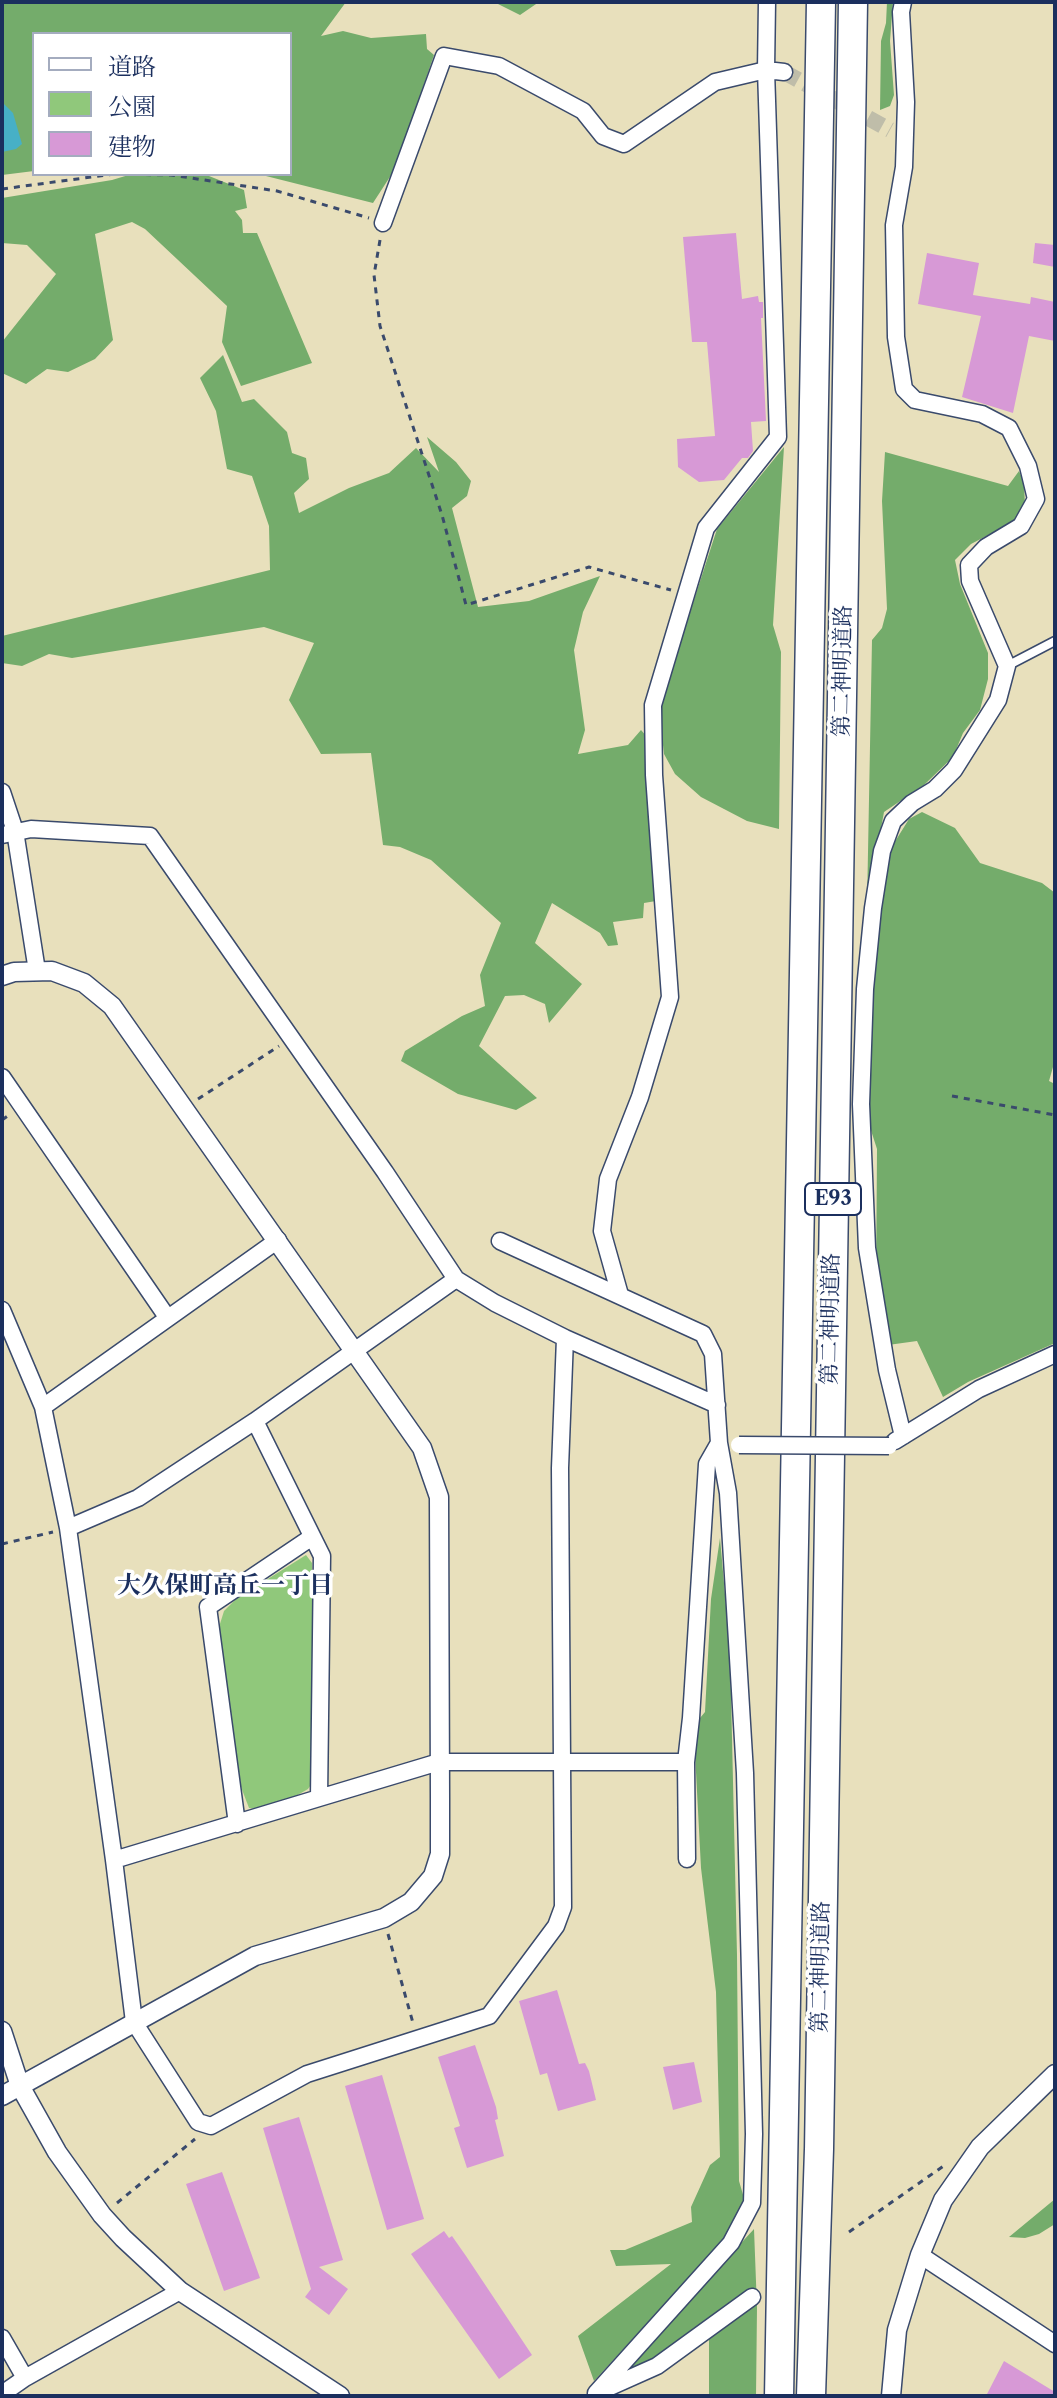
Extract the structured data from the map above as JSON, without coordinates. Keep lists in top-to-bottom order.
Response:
{
  "streets": {
    "highway": ["第二神明道路", "E93"]
  },
  "districts": ["大久保町高丘一丁目"],
  "legend": ["道路", "公園", "建物"]
}
